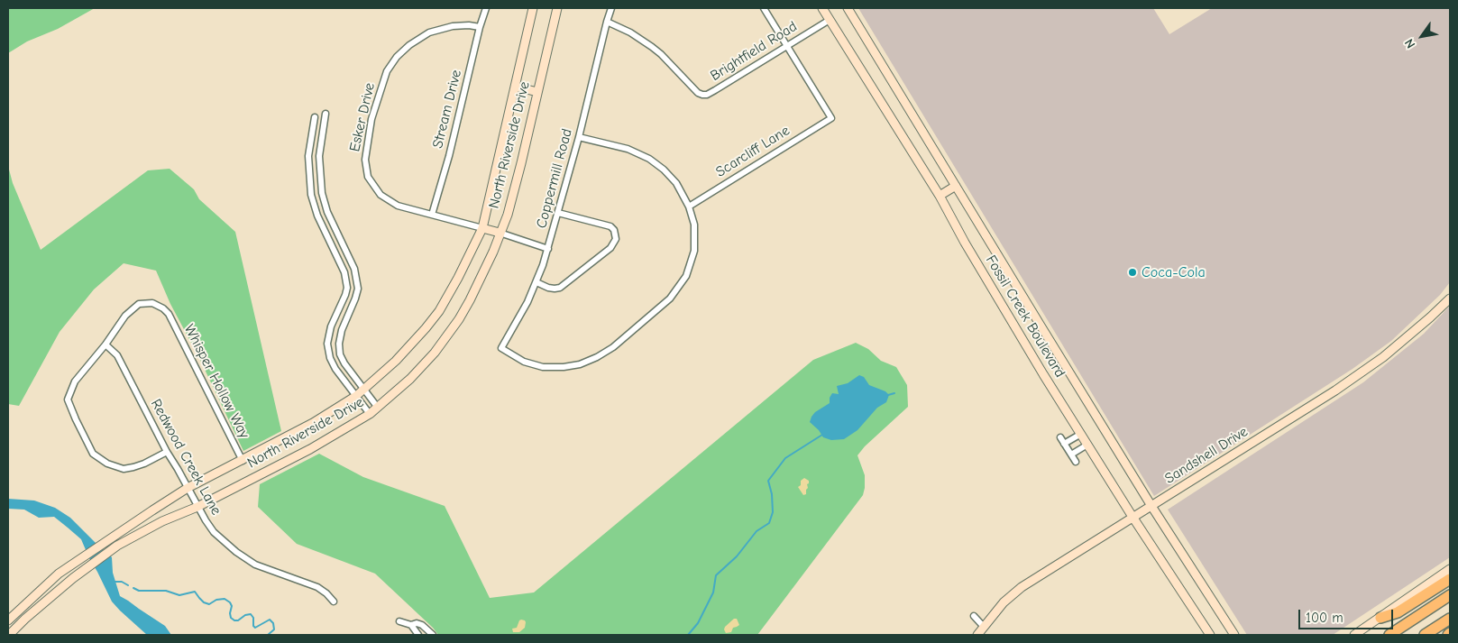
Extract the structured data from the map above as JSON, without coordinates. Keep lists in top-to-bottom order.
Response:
{
  "streets": {
    "main road": ["North Riverside Drive", "Fossil Creek Boulevard", "Sandshell Drive"],
    "street": [
      "Brightfield Road",
      "Stream Drive",
      "Esker Drive",
      "Scarcliff Lane",
      "Coppermill Road",
      "Whisper Hollow Way",
      "Redwood Creek Lane"
    ]
  },
  "crossings": [
    ["Brightfield Road", "Scarcliff Lane"],
    ["Brightfield Road", "Coppermill Road"],
    ["Brightfield Road", "Fossil Creek Boulevard"],
    ["Stream Drive", "Esker Drive"],
    ["Esker Drive", "North Riverside Drive"],
    ["North Riverside Drive", "Whisper Hollow Way"],
    ["North Riverside Drive", "Redwood Creek Lane"],
    ["Scarcliff Lane", "Coppermill Road"],
    ["Fossil Creek Boulevard", "Sandshell Drive"],
    ["Whisper Hollow Way", "Redwood Creek Lane"]
  ],
  "places": ["Coca-Cola"],
  "scale_bar": "100 m",
  "north": "bottom left"
}
